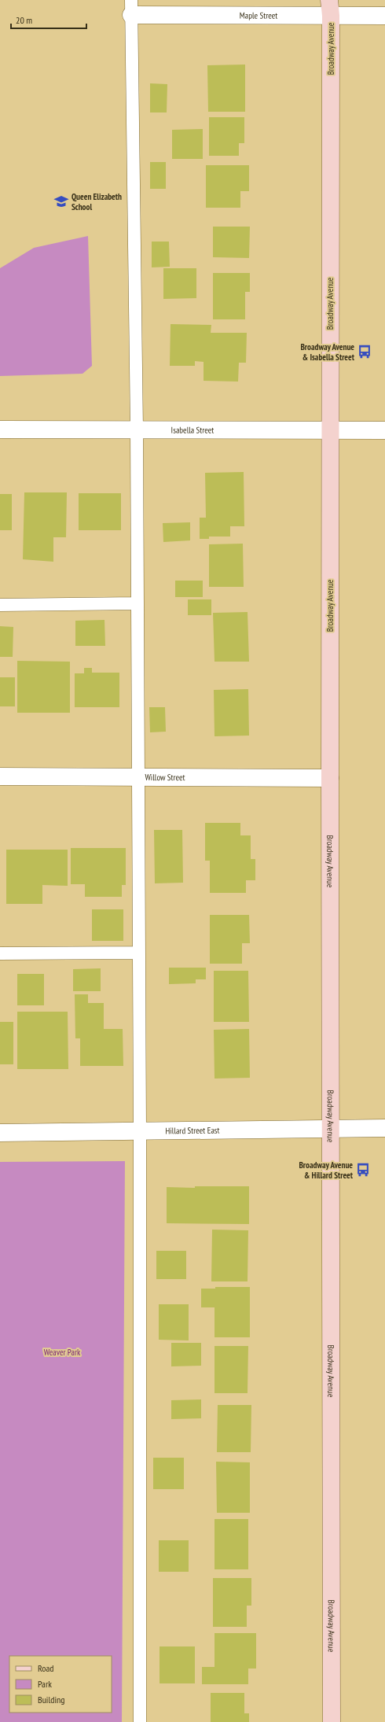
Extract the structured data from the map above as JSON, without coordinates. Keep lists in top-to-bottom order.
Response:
{
  "streets": {
    "street": [
      "Maple Street",
      "Broadway Avenue",
      "Isabella Street",
      "Willow Street",
      "Hillard Street East"
    ]
  },
  "crossings": [
    ["Maple Street", "Broadway Avenue"],
    ["Broadway Avenue", "Isabella Street"],
    ["Broadway Avenue", "Willow Street"],
    ["Broadway Avenue", "Hillard Street East"]
  ],
  "parks": ["Weaver Park"],
  "places": {
    "school or university": ["Queen Elizabeth School"],
    "bus stop": ["Broadway Avenue & Isabella Street", "Broadway Avenue & Hillard Street"]
  },
  "legend": ["Road", "Park", "Building"],
  "scale_bar": "20 m"
}
